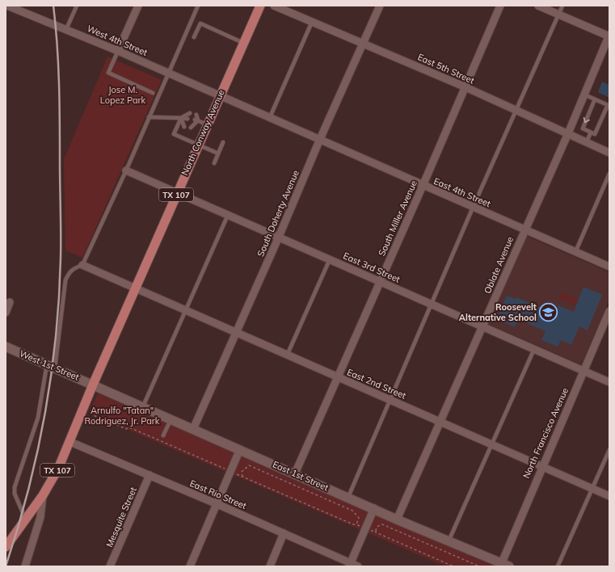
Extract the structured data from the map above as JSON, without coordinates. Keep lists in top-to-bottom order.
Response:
{
  "streets": {
    "main road": ["North Conway Avenue", "TX 107"],
    "street": [
      "West 4th Street",
      "East 5th Street",
      "East 4th Street",
      "South Doherty Avenue",
      "South Miller Avenue",
      "Oblate Avenue",
      "East 3rd Street",
      "West 1st Street",
      "East 2nd Street",
      "North Francisco Avenue",
      "East 1st Street",
      "East Rio Street",
      "Mesquite Street"
    ]
  },
  "crossings": [
    ["West 4th Street", "North Conway Avenue"],
    ["West 4th Street", "East 4th Street"],
    ["East 5th Street", "South Doherty Avenue"],
    ["East 5th Street", "South Miller Avenue"],
    ["East 5th Street", "Oblate Avenue"],
    ["North Conway Avenue", "East 4th Street"],
    ["North Conway Avenue", "TX 107"],
    ["North Conway Avenue", "East 3rd Street"],
    ["North Conway Avenue", "West 1st Street"],
    ["North Conway Avenue", "East 2nd Street"],
    ["North Conway Avenue", "East 1st Street"],
    ["East 4th Street", "South Doherty Avenue"],
    ["East 4th Street", "South Miller Avenue"],
    ["East 4th Street", "Oblate Avenue"],
    ["TX 107", "West 1st Street"],
    ["TX 107", "East 1st Street"],
    ["TX 107", "East Rio Street"],
    ["South Doherty Avenue", "East 3rd Street"],
    ["South Doherty Avenue", "East 2nd Street"],
    ["South Doherty Avenue", "East 1st Street"],
    ["South Miller Avenue", "East 3rd Street"],
    ["South Miller Avenue", "East 2nd Street"],
    ["South Miller Avenue", "East 1st Street"],
    ["Oblate Avenue", "East 3rd Street"],
    ["Oblate Avenue", "East 2nd Street"],
    ["Oblate Avenue", "East 1st Street"],
    ["East 3rd Street", "North Francisco Avenue"],
    ["West 1st Street", "East 1st Street"],
    ["East 2nd Street", "North Francisco Avenue"],
    ["North Francisco Avenue", "East 1st Street"],
    ["East Rio Street", "Mesquite Street"]
  ],
  "parks": ["Jose M. Lopez Park", "Arnulfo \"Tatan\" Rodriguez, Jr. Park"],
  "places": {
    "school or university": ["Roosevelt Alternative School"]
  }
}
